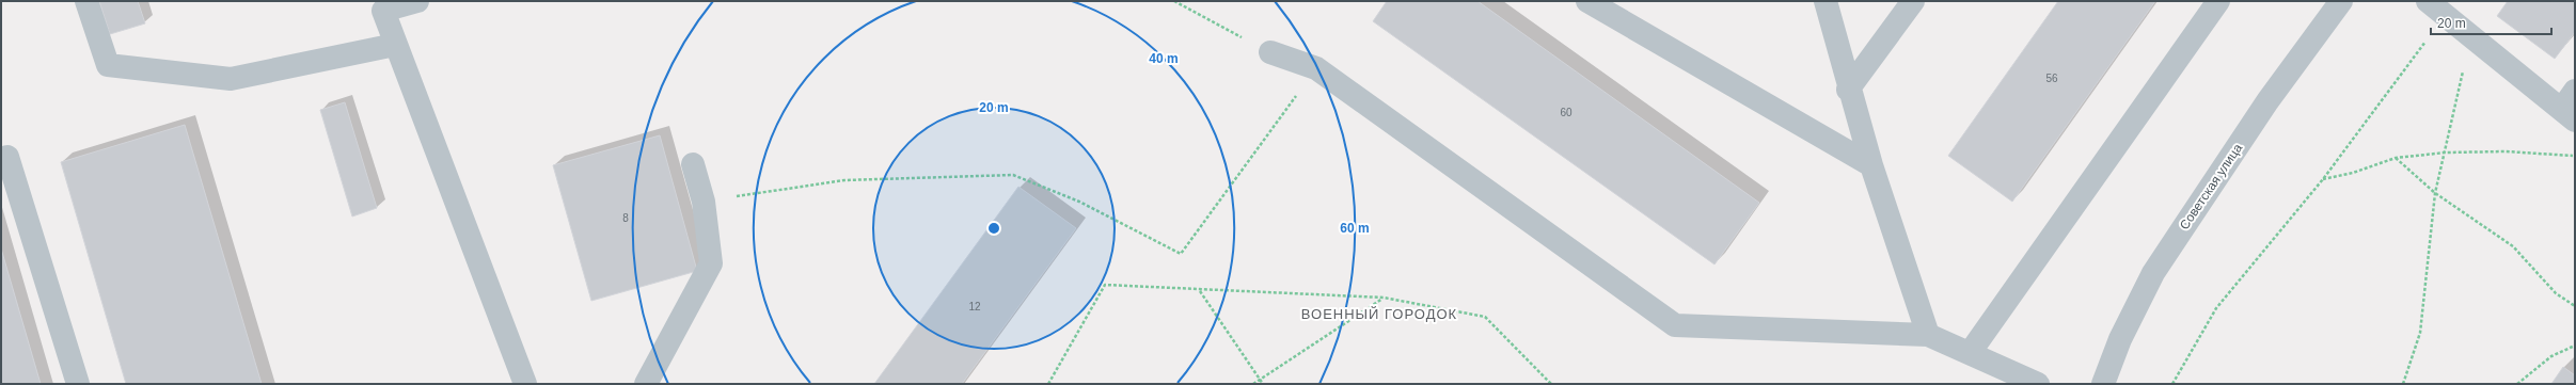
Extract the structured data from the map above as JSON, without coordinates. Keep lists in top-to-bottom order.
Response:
{
  "streets": {
    "street": ["Советская улица"]
  },
  "districts": ["ВОЕННЫЙ ГОРОДОК"],
  "house_numbers": [
    "56",
    "60",
    "8",
    "12"
  ],
  "scale_bar": "20 m",
  "rings": ["40 m", "20 m", "60 m"]
}
